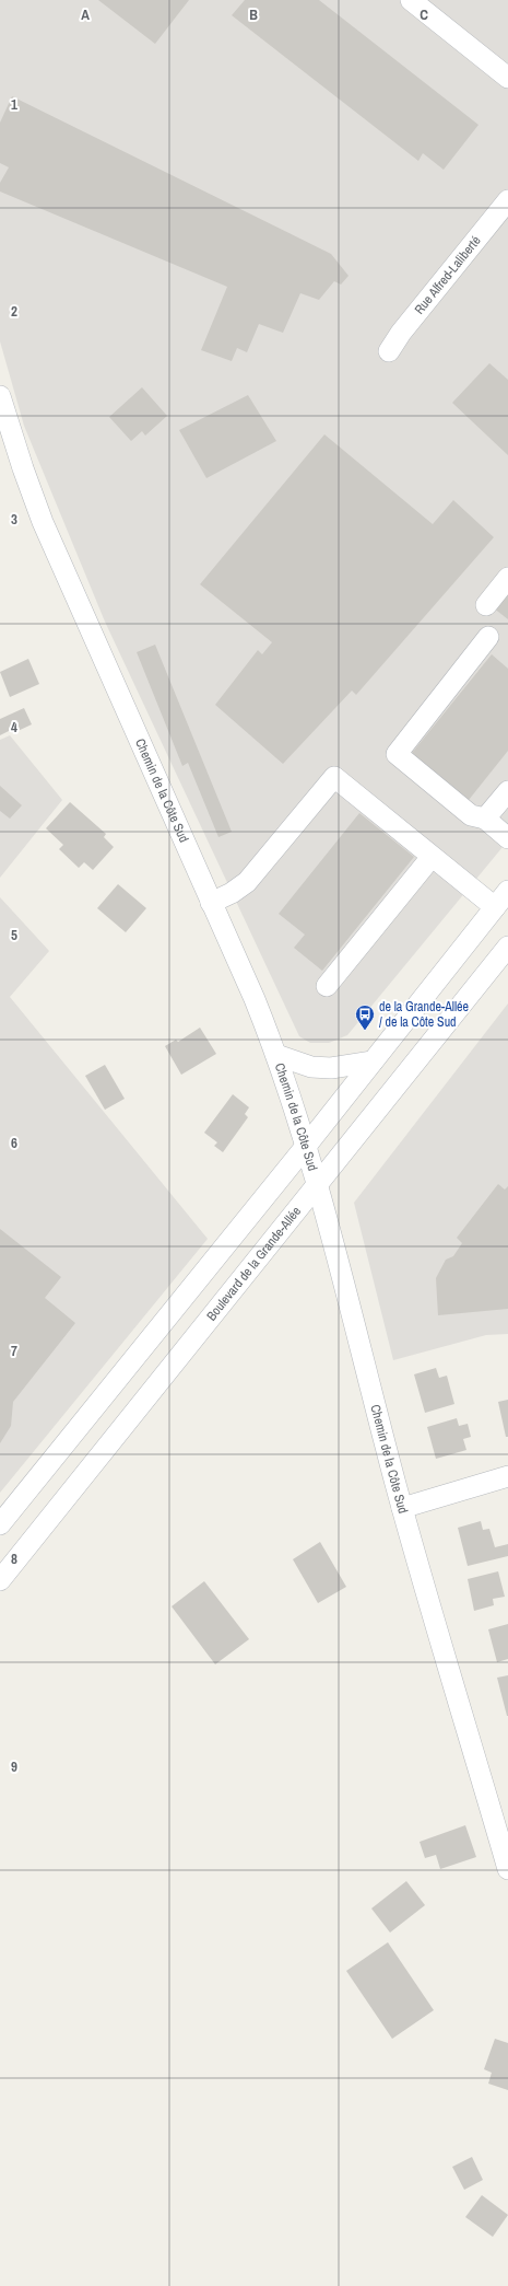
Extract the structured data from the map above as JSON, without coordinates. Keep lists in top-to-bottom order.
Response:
{
  "streets": {
    "street": ["Rue Alfred-Laliberté", "Chemin de la Côte Sud", "Boulevard de la Grande-Allée"]
  },
  "crossings": [
    ["Chemin de la Côte Sud", "Boulevard de la Grande-Allée"]
  ],
  "places": {
    "bus stop": ["de la Grande-Allée / de la Côte Sud"]
  },
  "grid": {
    "columns": ["A", "B", "C"],
    "rows": [
      "1",
      "2",
      "3",
      "4",
      "5",
      "6",
      "7",
      "8",
      "9"
    ]
  }
}
